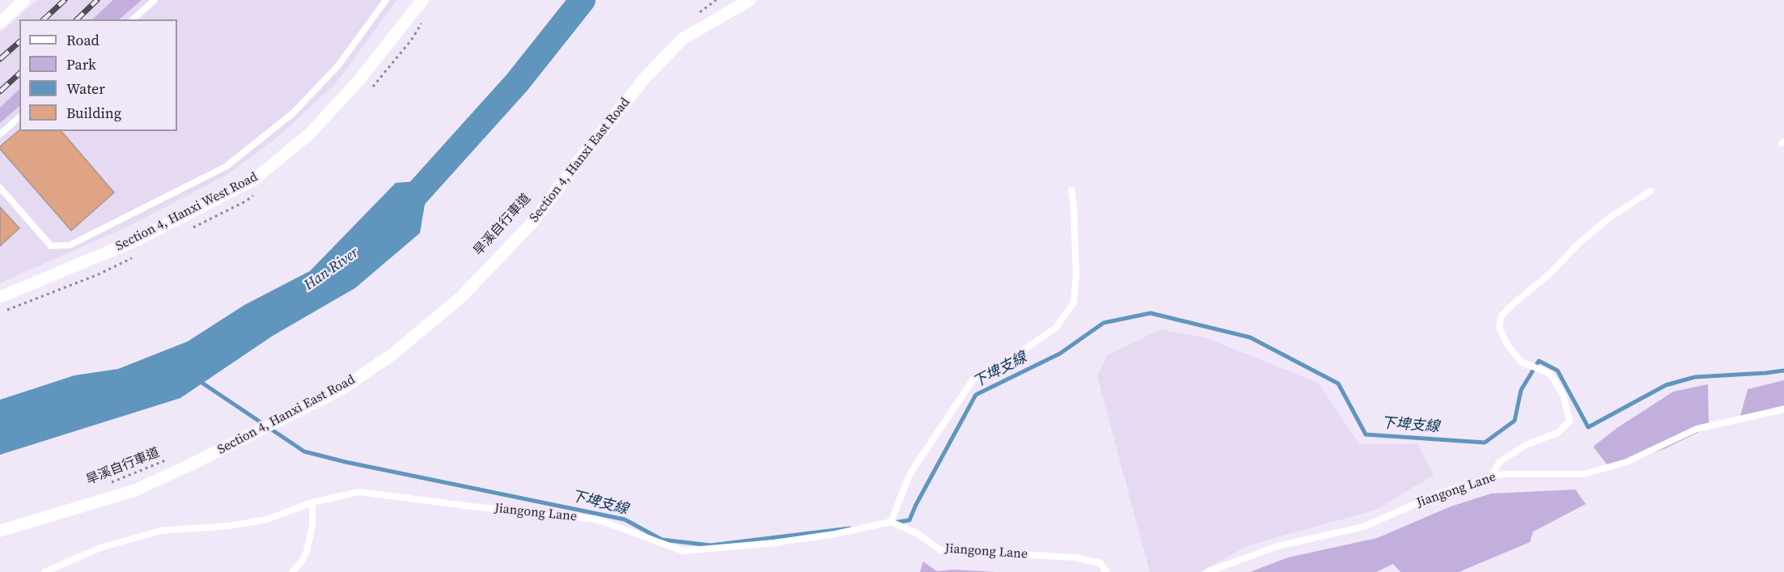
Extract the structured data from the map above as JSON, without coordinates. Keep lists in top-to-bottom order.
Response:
{
  "streets": {
    "street": ["Section 4, Hanxi East Road", "Section 4, Hanxi West Road"],
    "lane": ["Jiangong Lane"],
    "path": ["旱溪自行車道"]
  },
  "water": ["Han River", "下埤支線"],
  "legend": [
    "Road",
    "Park",
    "Water",
    "Building"
  ]
}
